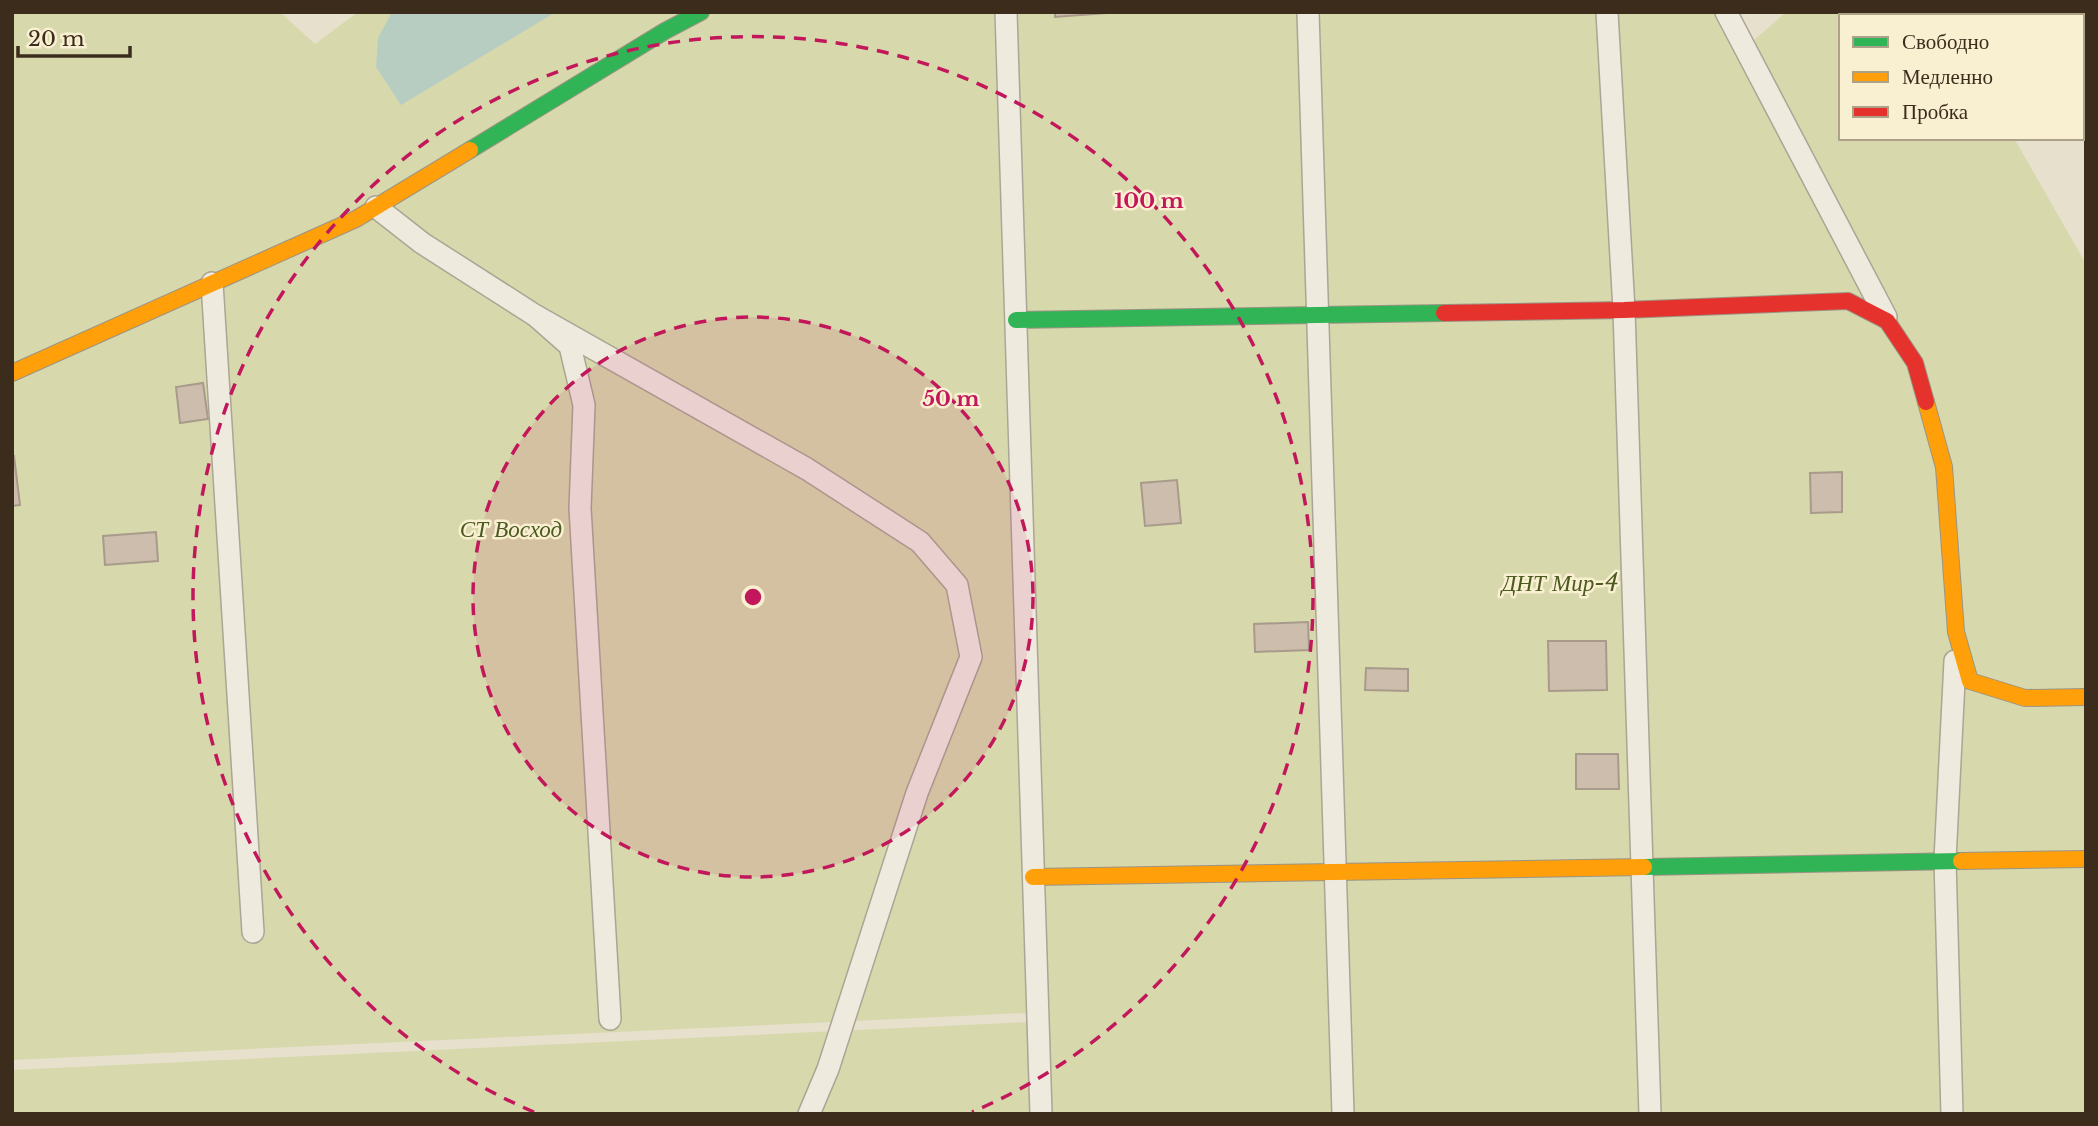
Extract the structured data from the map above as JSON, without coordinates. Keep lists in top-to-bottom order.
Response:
{
  "parks": ["СТ Восход", "ДНТ Мир-4"],
  "legend": ["Свободно", "Медленно", "Пробка"],
  "scale_bar": "20 m",
  "rings": ["100 m", "50 m"]
}
